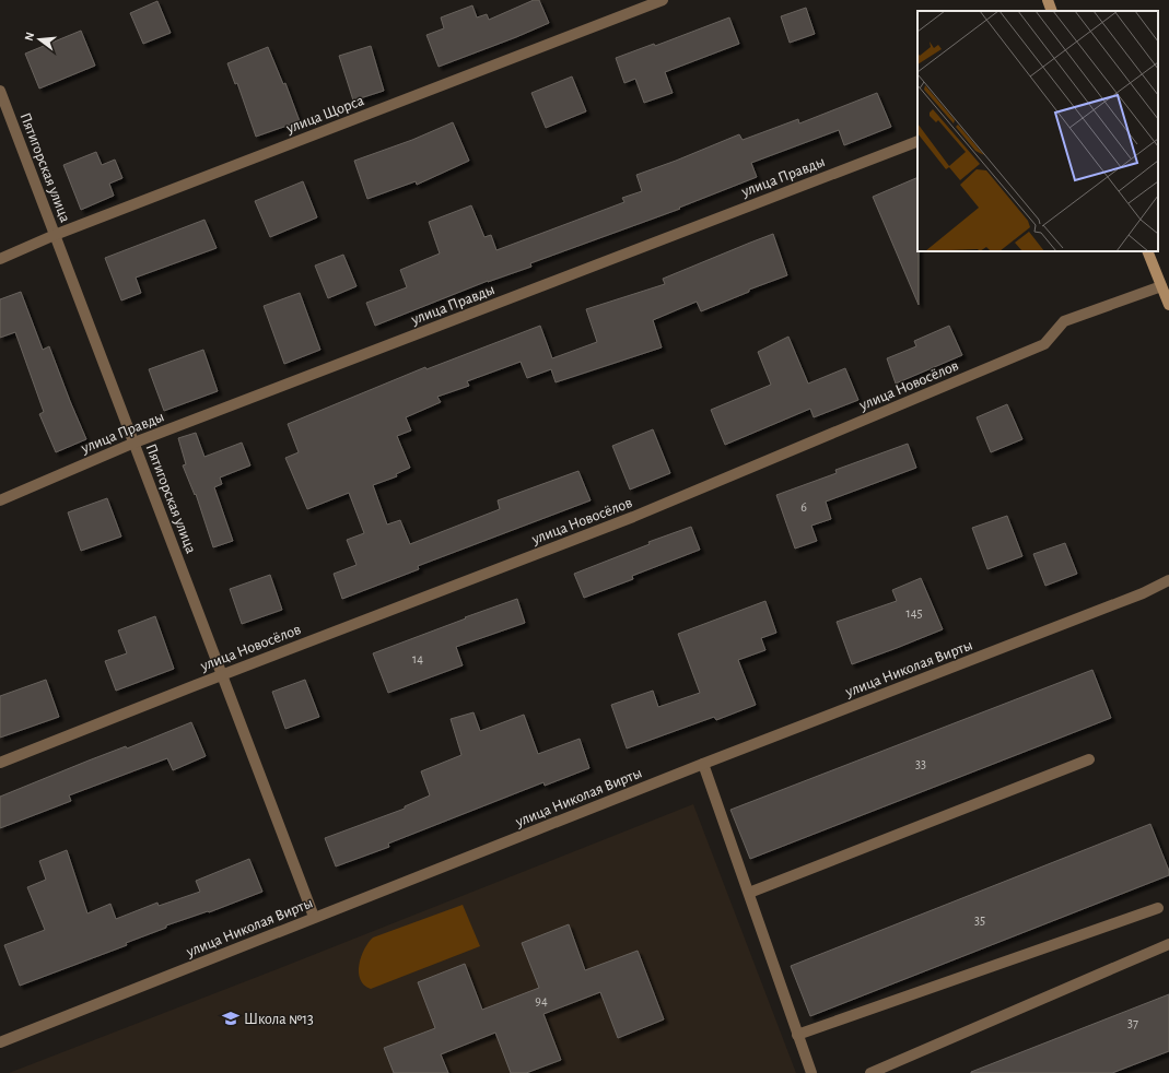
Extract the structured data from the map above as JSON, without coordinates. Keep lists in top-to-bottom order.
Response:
{
  "streets": {
    "street": [
      "улица Щорса",
      "Пятигорская улица",
      "улица Правды",
      "улица Новосёлов",
      "улица Николая Вирты"
    ]
  },
  "crossings": [
    ["улица Щорса", "Пятигорская улица"],
    ["Пятигорская улица", "улица Правды"],
    ["Пятигорская улица", "улица Новосёлов"],
    ["Пятигорская улица", "улица Николая Вирты"]
  ],
  "places": {
    "school or university": ["Школа №13"]
  },
  "house_numbers": [
    "6",
    "145",
    "14",
    "33",
    "35",
    "94",
    "37"
  ],
  "north": "left"
}
